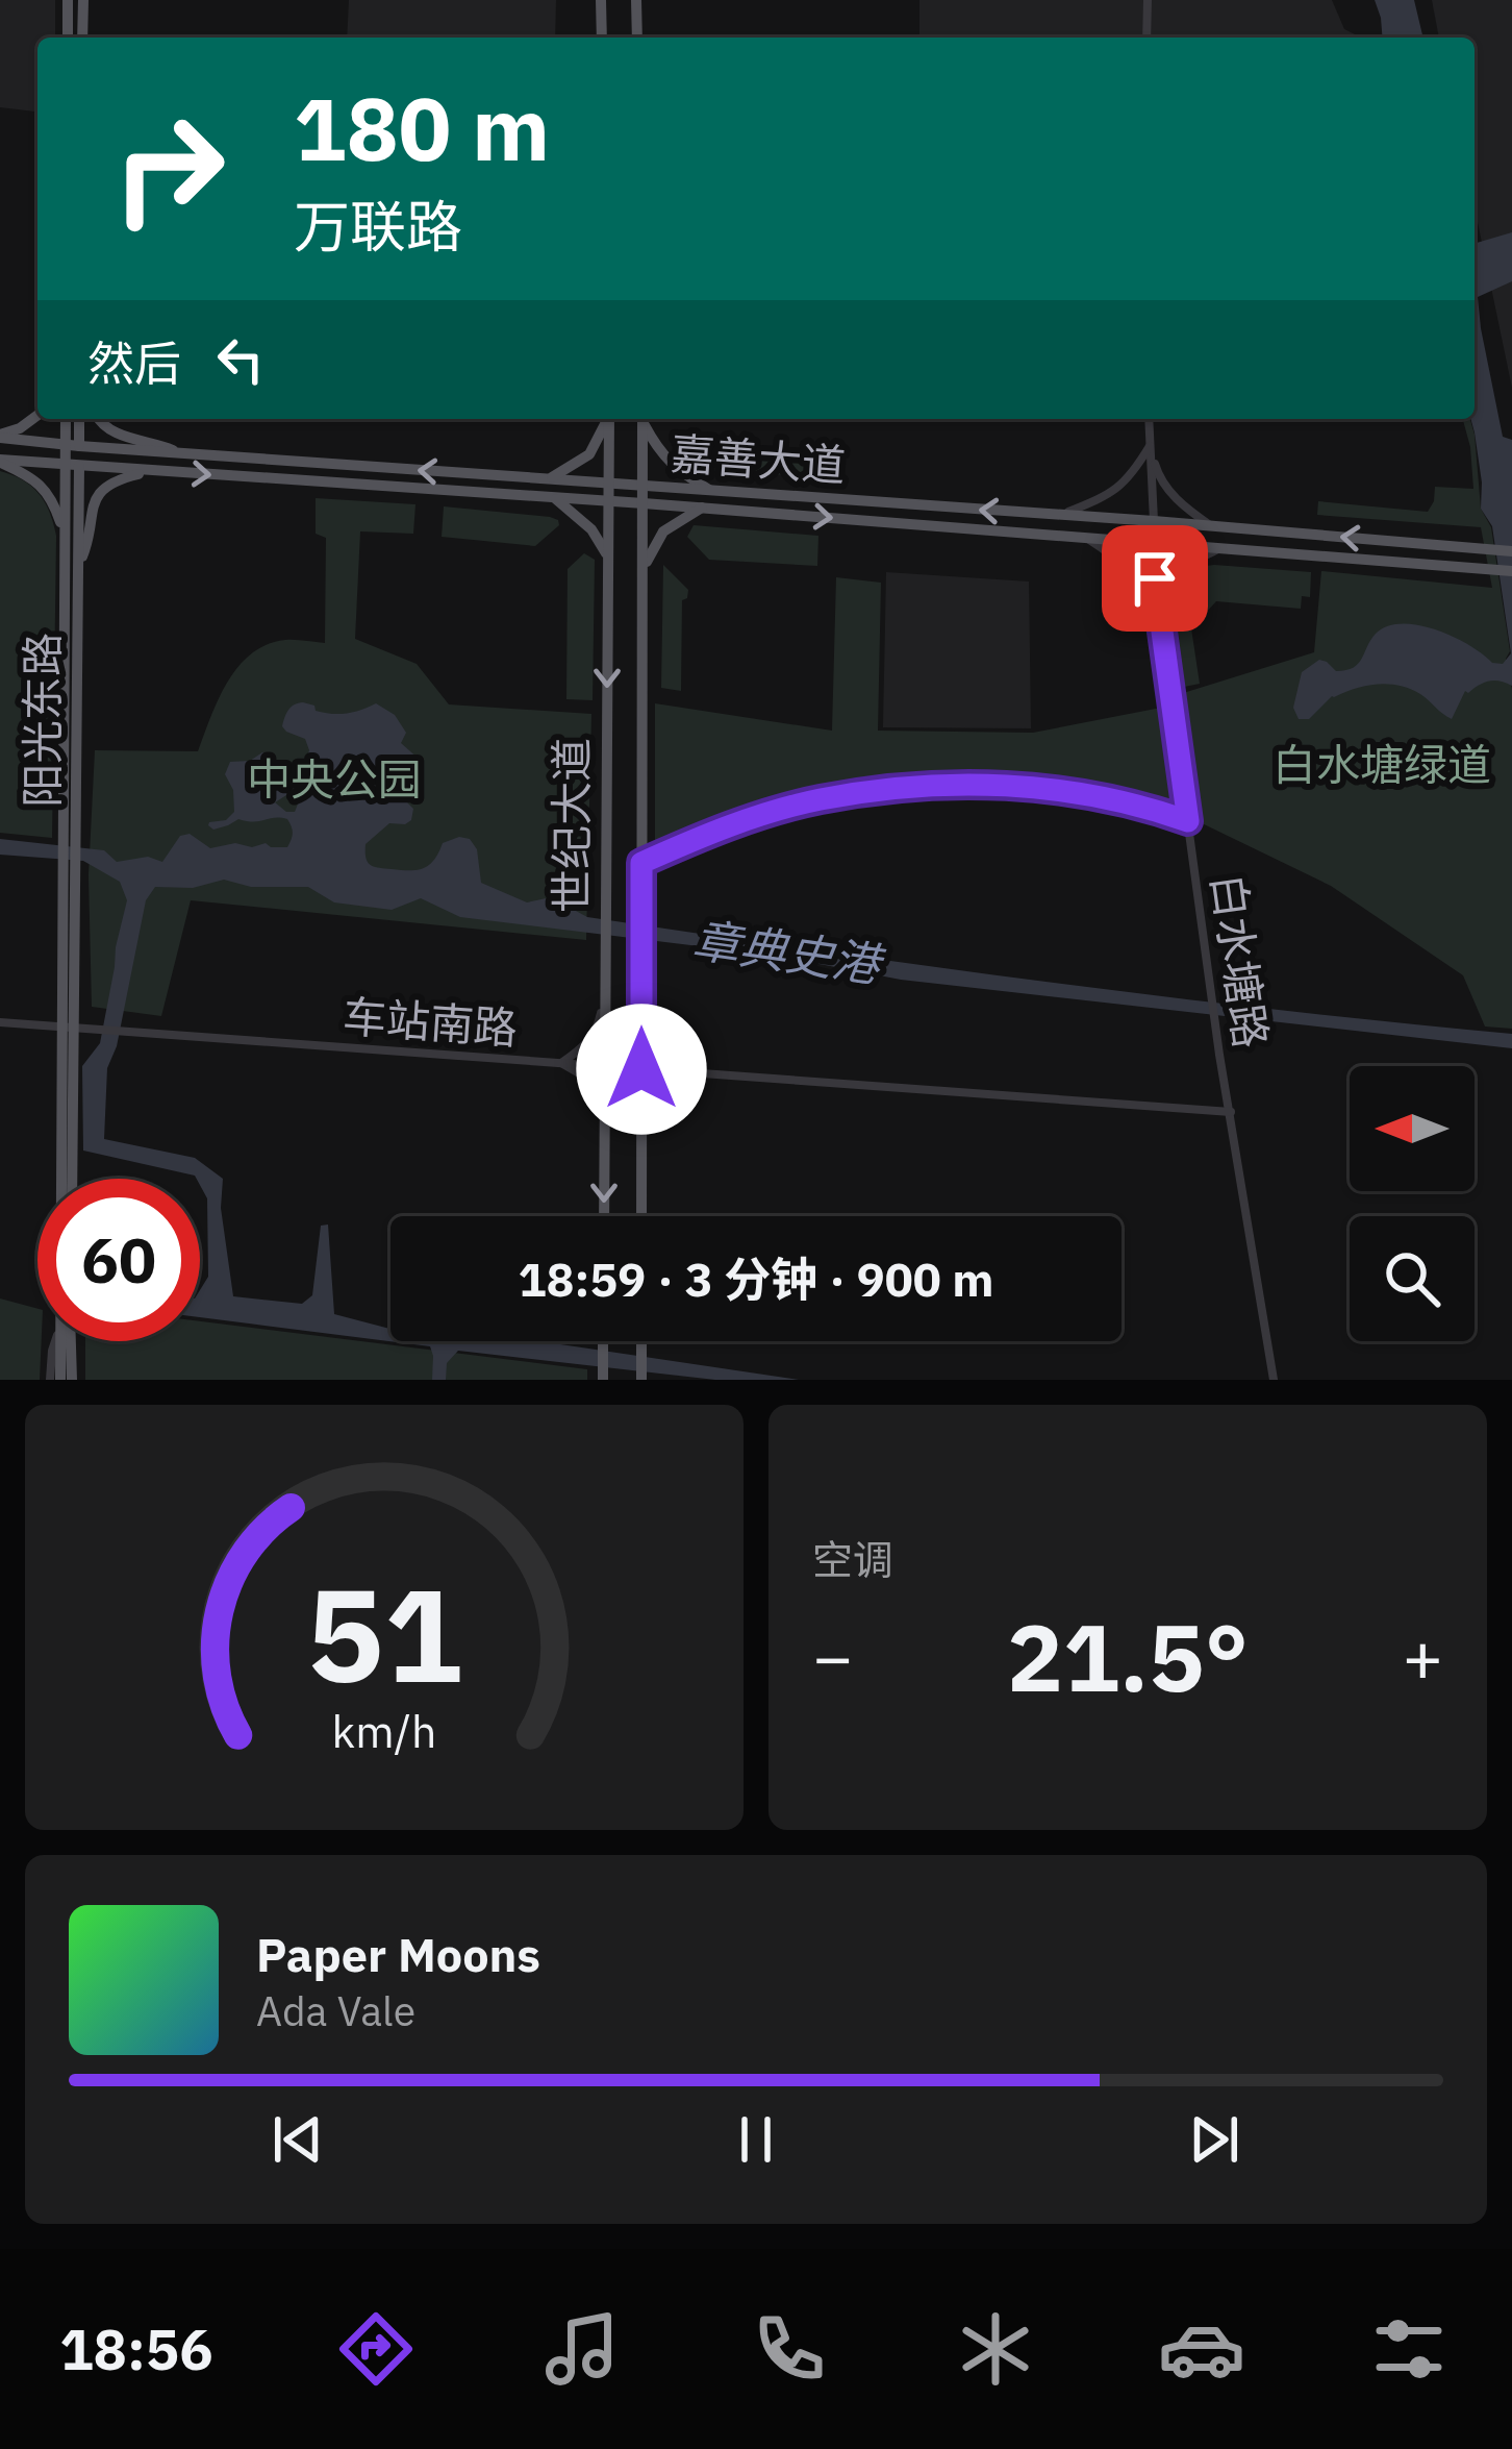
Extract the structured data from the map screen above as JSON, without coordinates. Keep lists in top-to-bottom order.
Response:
{
  "streets": {
    "main road": ["嘉善大道", "阳光东路", "世纪大道"],
    "street": ["白水塘路", "车站南路"]
  },
  "crossings": [
    ["嘉善大道", "阳光东路"],
    ["嘉善大道", "世纪大道"],
    ["嘉善大道", "白水塘路"],
    ["阳光东路", "车站南路"],
    ["世纪大道", "车站南路"],
    ["白水塘路", "车站南路"]
  ],
  "water": ["章典史港"],
  "parks": ["白水塘绿道", "中央公园"],
  "north": "left",
  "page": {
    "turn": ["180 m", "万联路"],
    "then": "然后",
    "limit": "60",
    "trip": "18:59 · 3 分钟 · 900 m",
    "tile": "空调",
    "heat": ["−", "21.5°", "+"],
    "song": ["Paper Moons", "Ada Vale"],
    "tabs": "18:56",
    "gauge": ["51", "km/h"]
  }
}
